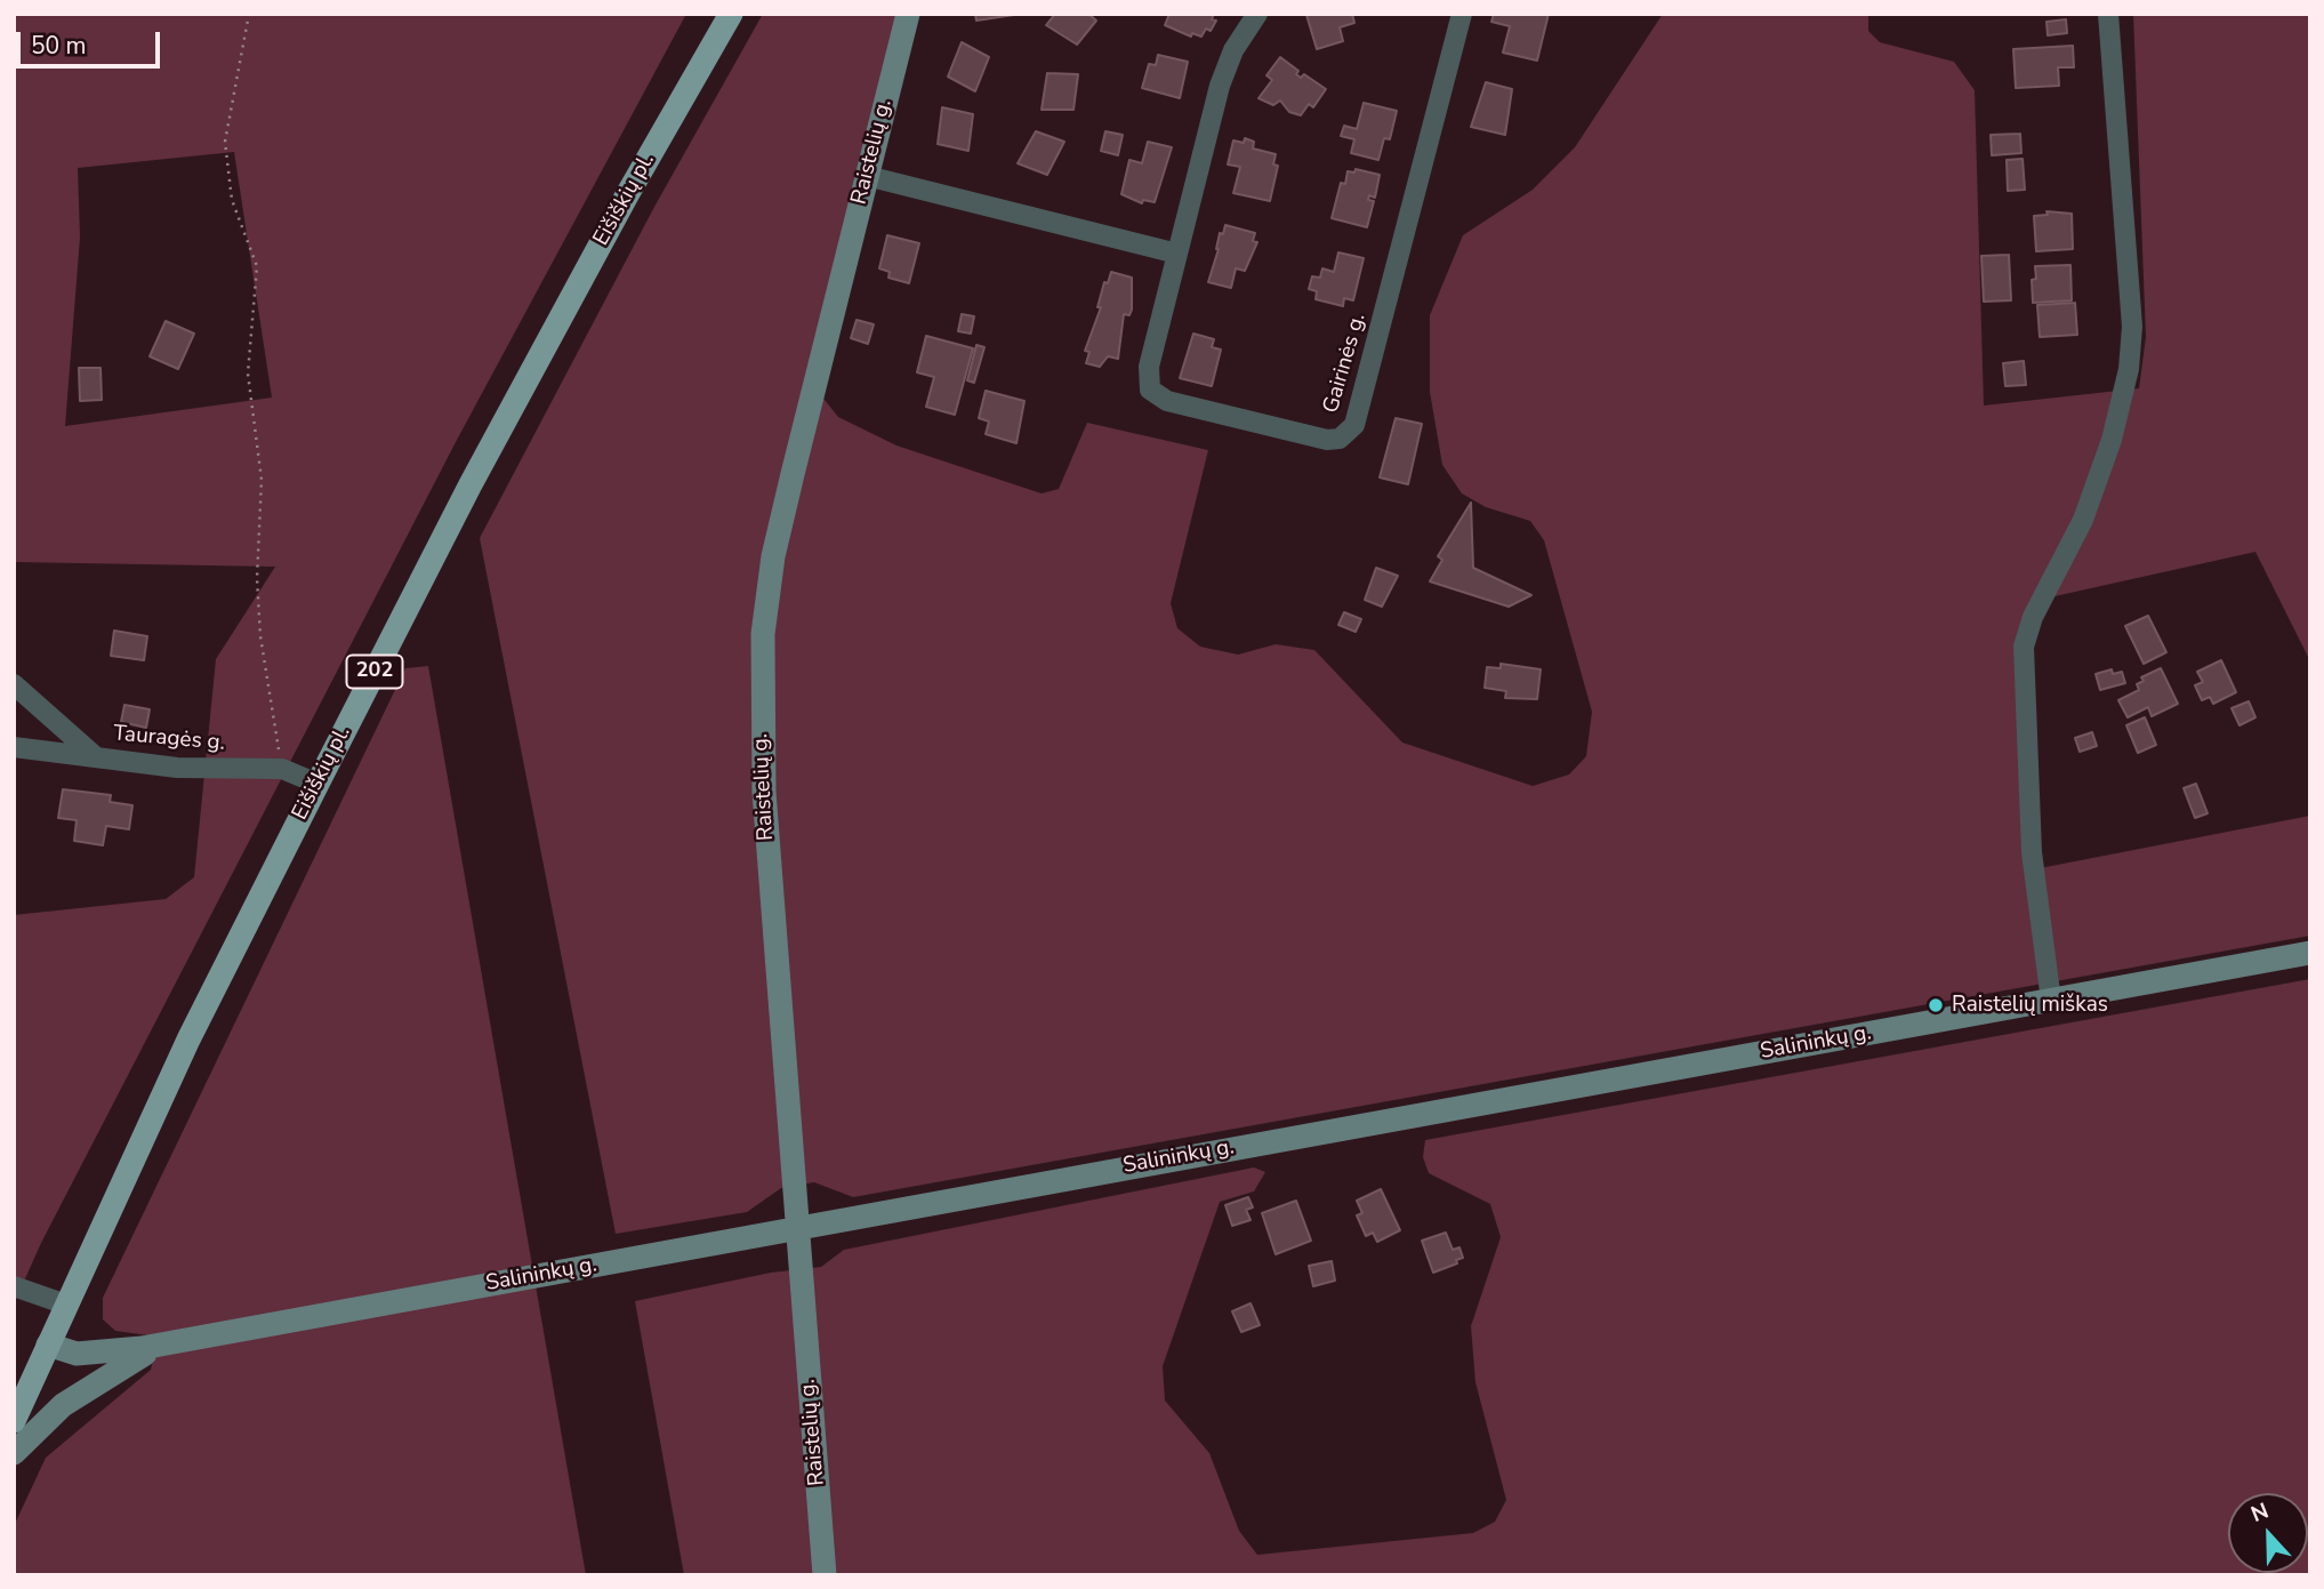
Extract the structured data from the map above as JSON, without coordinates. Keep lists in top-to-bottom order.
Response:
{
  "streets": {
    "main road": [
      "Raistelių g.",
      "Eišiškių pl.",
      "202",
      "Salininkų g."
    ],
    "street": ["Gairinės g.", "Tauragės g."]
  },
  "crossings": [
    ["Raistelių g.", "Salininkų g."],
    ["Eišiškių pl.", "Tauragės g."],
    ["Eišiškių pl.", "Salininkų g."]
  ],
  "places": ["Raistelių miškas"],
  "scale_bar": "50 m",
  "north": "top"
}
